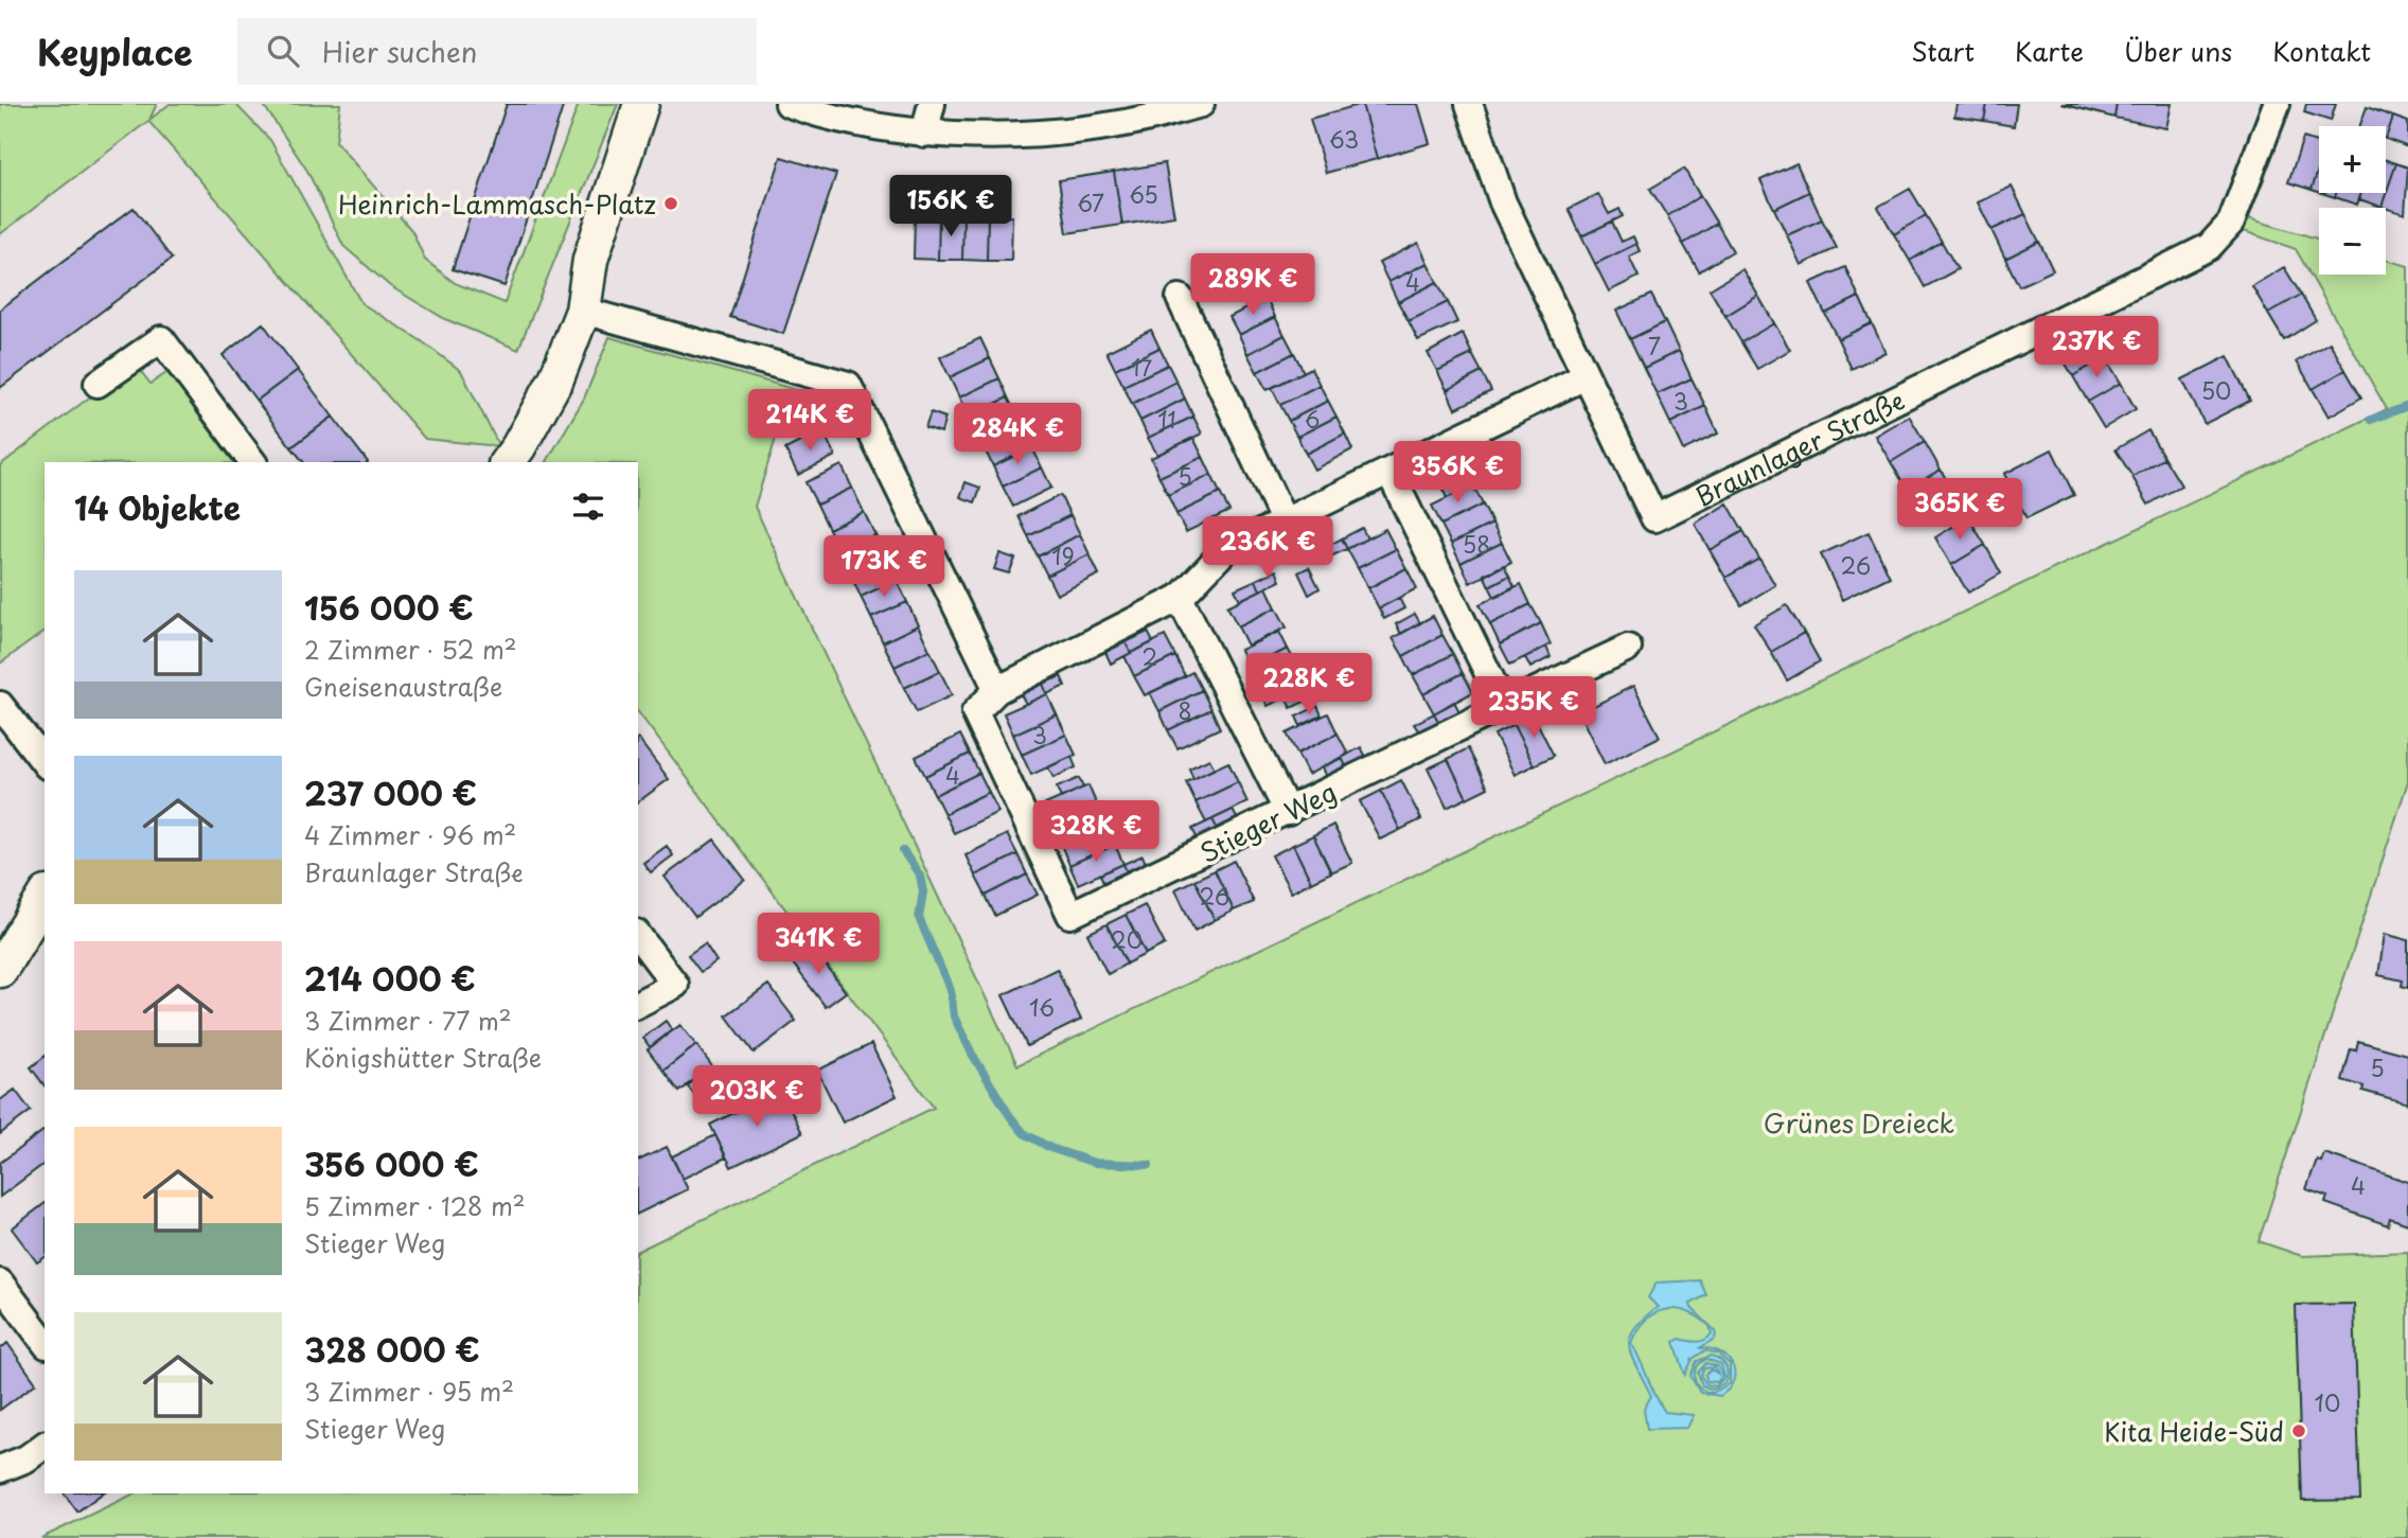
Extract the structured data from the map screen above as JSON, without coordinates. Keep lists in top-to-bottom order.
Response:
{
  "streets": {
    "street": ["Braunlager Straße", "Stieger Weg"]
  },
  "parks": ["Grünes Dreieck"],
  "places": ["Heinrich-Lammasch-Platz", "Kita Heide-Süd"],
  "house_numbers": [
    "63",
    "65",
    "67",
    "4",
    "7",
    "17",
    "50",
    "3",
    "11",
    "6",
    "5",
    "58",
    "19",
    "26",
    "2",
    "8",
    "3",
    "4",
    "26",
    "20",
    "16",
    "5",
    "4",
    "10"
  ],
  "page": {
    "header": "Keyplace",
    "search": "Hier suchen",
    "nav": [
      "Start",
      "Karte",
      "Über uns",
      "Kontakt"
    ],
    "map_buttons": ["+", "−"],
    "price": [
      "156K €",
      "289K €",
      "237K €",
      "214K €",
      "284K €",
      "356K €",
      "365K €",
      "236K €",
      "173K €",
      "228K €",
      "235K €",
      "328K €",
      "341K €",
      "203K €"
    ],
    "heading": "14 Objekte",
    "list": [
      {
        "name": "156 000 €",
        "note": "2 Zimmer · 52 m² · Gneisenaustraße"
      },
      {
        "name": "237 000 €",
        "note": "4 Zimmer · 96 m² · Braunlager Straße"
      },
      {
        "name": "214 000 €",
        "note": "3 Zimmer · 77 m² · Königshütter Straße"
      },
      {
        "name": "356 000 €",
        "note": "5 Zimmer · 128 m² · Stieger Weg"
      },
      {
        "name": "328 000 €",
        "note": "3 Zimmer · 95 m² · Stieger Weg"
      }
    ]
  }
}
